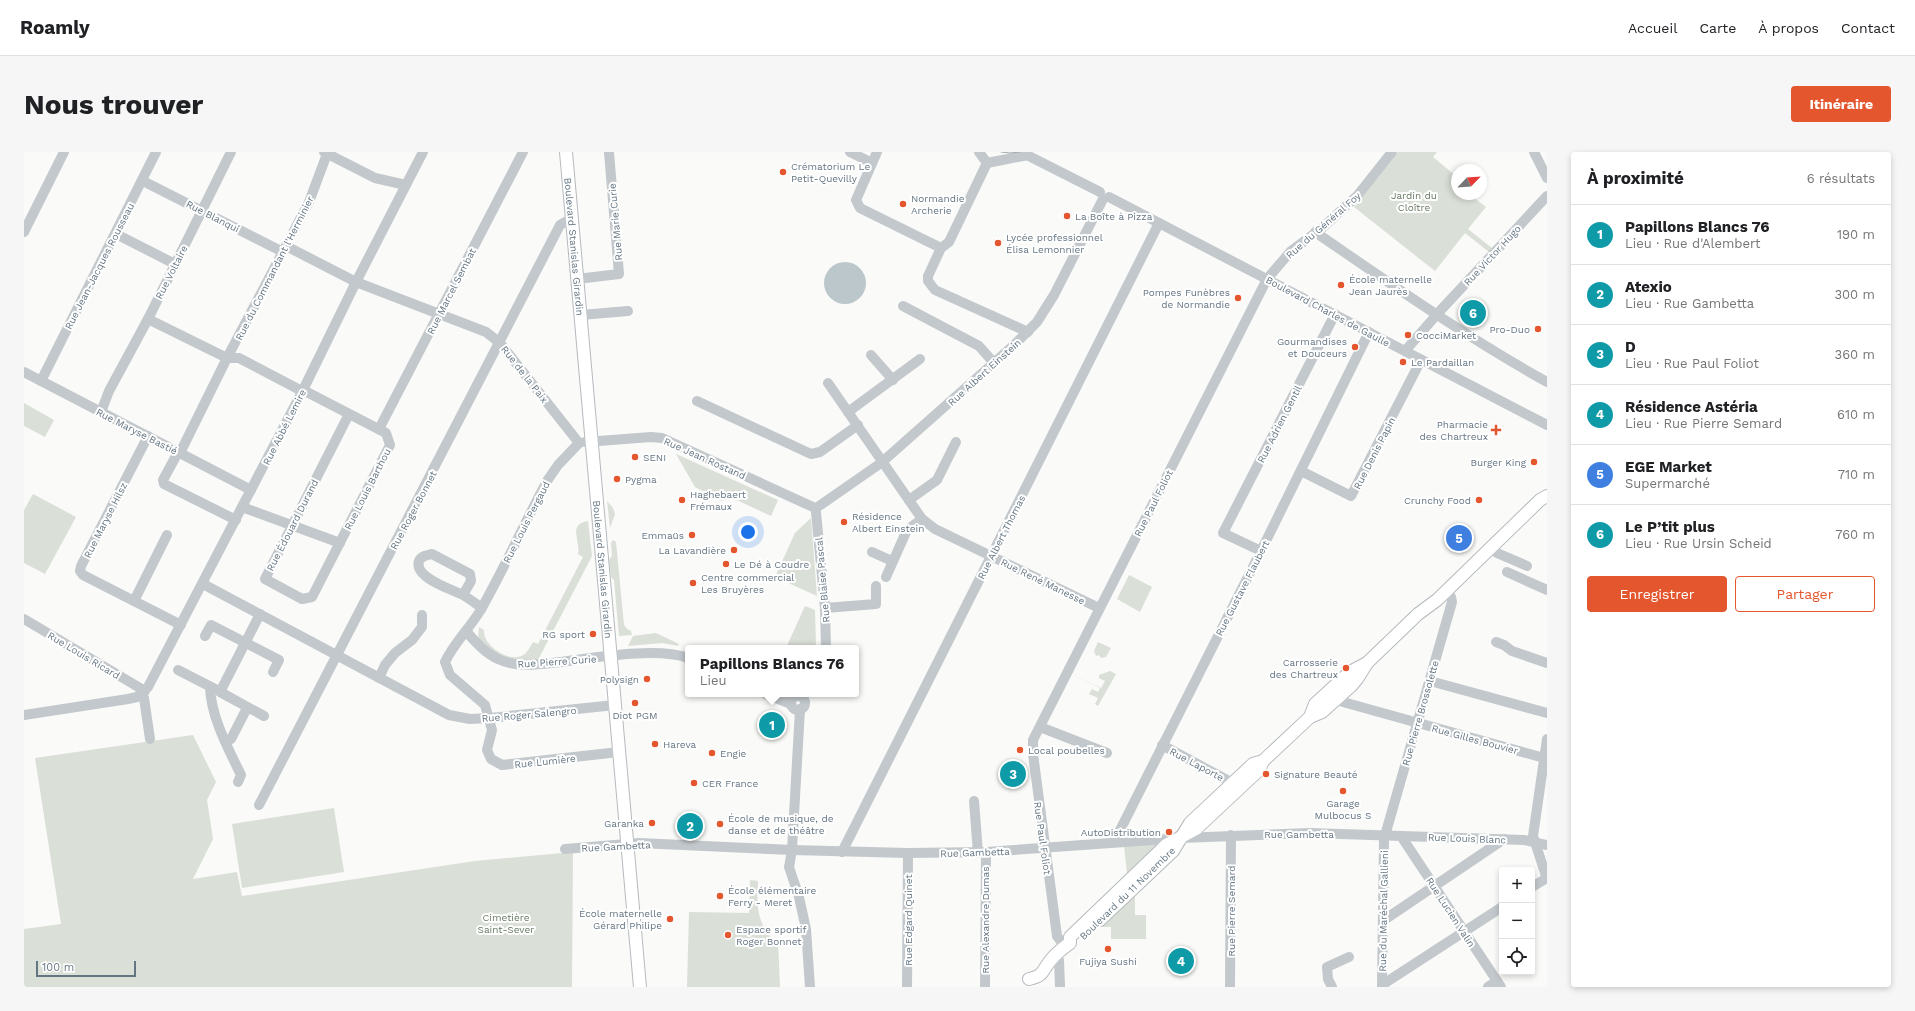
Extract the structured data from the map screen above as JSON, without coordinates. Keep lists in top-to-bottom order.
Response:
{
  "streets": {
    "main road": ["Boulevard Stanislas Girardin", "Boulevard du 11 Novembre"],
    "street": [
      "Rue Blanqui",
      "Rue Marie Curie",
      "Rue du Général Foy",
      "Rue Victor Hugo",
      "Rue Jean-Jacques Rousseau",
      "Rue du Commandant l'Herminier",
      "Rue Voltaire",
      "Rue Marcel Sembat",
      "Boulevard Charles de Gaulle",
      "Rue Albert Einstein",
      "Rue de la Paix",
      "Rue Adrien Gentil",
      "Rue Abbé Lemire",
      "Rue Maryse Bastié",
      "Rue Denis Papin",
      "Rue Jean Rostand",
      "Rue Louis Barthou",
      "Rue Paul Foliot",
      "Rue Roger Bonnet",
      "Rue Maryse Hilsz",
      "Rue Louis Pergaud",
      "Rue Édouard Durand",
      "Rue Albert Thomas",
      "Rue Blaise Pascal",
      "Rue René Manesse",
      "Rue Gustave Flaubert",
      "Rue Louis Ricard",
      "Rue Pierre Curie",
      "Rue Pierre Brossolette",
      "Rue Roger Salengro",
      "Rue Gilles Bouvier",
      "Rue Lumière",
      "Rue Laporte",
      "Rue Gambetta",
      "Rue Louis Blanc",
      "Rue Pierre Semard",
      "Rue du Maréchal Gallieni",
      "Rue Lucien Valin",
      "Rue Edgard Quinet",
      "Rue Alexandre Dumas"
    ]
  },
  "crossings": [
    ["Rue Blanqui", "Rue Jean-Jacques Rousseau"],
    ["Rue Blanqui", "Rue du Commandant l'Herminier"],
    ["Rue Blanqui", "Rue Voltaire"],
    ["Rue Blanqui", "Rue de la Paix"],
    ["Rue Blanqui", "Rue Abbé Lemire"],
    ["Rue Marie Curie", "Boulevard Stanislas Girardin"],
    ["Rue du Général Foy", "Boulevard Charles de Gaulle"],
    ["Rue du Général Foy", "Rue Paul Foliot"],
    ["Boulevard Stanislas Girardin", "Rue Jean Rostand"],
    ["Boulevard Stanislas Girardin", "Rue Roger Bonnet"],
    ["Boulevard Stanislas Girardin", "Rue Pierre Curie"],
    ["Boulevard Stanislas Girardin", "Rue Roger Salengro"],
    ["Boulevard Stanislas Girardin", "Rue Lumière"],
    ["Boulevard Stanislas Girardin", "Rue Gambetta"],
    ["Rue Victor Hugo", "Boulevard Charles de Gaulle"],
    ["Rue Jean-Jacques Rousseau", "Rue Maryse Bastié"],
    ["Rue du Commandant l'Herminier", "Rue Abbé Lemire"],
    ["Rue du Commandant l'Herminier", "Rue Maryse Bastié"],
    ["Rue du Commandant l'Herminier", "Rue Louis Barthou"],
    ["Rue Voltaire", "Rue Maryse Bastié"],
    ["Rue Voltaire", "Rue Louis Barthou"],
    ["Rue Marcel Sembat", "Rue de la Paix"],
    ["Rue Marcel Sembat", "Rue Louis Barthou"],
    ["Boulevard Charles de Gaulle", "Rue Albert Einstein"],
    ["Boulevard Charles de Gaulle", "Rue Adrien Gentil"],
    ["Boulevard Charles de Gaulle", "Rue Denis Papin"],
    ["Boulevard Charles de Gaulle", "Rue Paul Foliot"],
    ["Boulevard Charles de Gaulle", "Rue Albert Thomas"],
    ["Boulevard Charles de Gaulle", "Rue Gustave Flaubert"],
    ["Rue Albert Einstein", "Rue Jean Rostand"],
    ["Rue Albert Einstein", "Rue Blaise Pascal"],
    ["Rue Albert Einstein", "Rue René Manesse"],
    ["Rue de la Paix", "Rue Abbé Lemire"],
    ["Rue de la Paix", "Rue Roger Bonnet"],
    ["Rue de la Paix", "Rue Louis Pergaud"],
    ["Rue Adrien Gentil", "Rue Gustave Flaubert"],
    ["Rue Abbé Lemire", "Rue Maryse Bastié"],
    ["Rue Abbé Lemire", "Rue Louis Barthou"],
    ["Rue Abbé Lemire", "Rue Maryse Hilsz"],
    ["Rue Abbé Lemire", "Rue Louis Ricard"],
    ["Rue Abbé Lemire", "Rue Roger Salengro"],
    ["Rue Maryse Bastié", "Rue Maryse Hilsz"],
    ["Rue Denis Papin", "Rue Gustave Flaubert"],
    ["Rue Jean Rostand", "Rue Blaise Pascal"],
    ["Rue Louis Barthou", "Rue Édouard Durand"],
    ["Rue Paul Foliot", "Rue René Manesse"],
    ["Rue Paul Foliot", "Rue Gambetta"],
    ["Rue Paul Foliot", "Boulevard du 11 Novembre"],
    ["Rue Roger Bonnet", "Rue Roger Salengro"],
    ["Rue Louis Pergaud", "Rue Pierre Curie"],
    ["Rue Louis Pergaud", "Rue Roger Salengro"],
    ["Rue Louis Pergaud", "Rue Lumière"],
    ["Rue Albert Thomas", "Rue René Manesse"],
    ["Rue Albert Thomas", "Rue Gambetta"],
    ["Rue Gustave Flaubert", "Rue Laporte"],
    ["Rue Gustave Flaubert", "Rue Gambetta"],
    ["Rue Pierre Brossolette", "Rue Gilles Bouvier"],
    ["Rue Pierre Brossolette", "Rue Gambetta"],
    ["Rue Pierre Brossolette", "Rue Louis Blanc"],
    ["Rue Pierre Brossolette", "Boulevard du 11 Novembre"],
    ["Rue Pierre Brossolette", "Rue du Maréchal Gallieni"],
    ["Rue Roger Salengro", "Rue Lumière"],
    ["Rue Gilles Bouvier", "Boulevard du 11 Novembre"],
    ["Rue Laporte", "Boulevard du 11 Novembre"],
    ["Rue Gambetta", "Rue Louis Blanc"],
    ["Rue Gambetta", "Boulevard du 11 Novembre"],
    ["Rue Gambetta", "Rue Pierre Semard"],
    ["Rue Gambetta", "Rue du Maréchal Gallieni"],
    ["Rue Gambetta", "Rue Edgard Quinet"],
    ["Rue Gambetta", "Rue Alexandre Dumas"],
    ["Rue Louis Blanc", "Rue du Maréchal Gallieni"],
    ["Rue Louis Blanc", "Rue Lucien Valin"]
  ],
  "parks": ["Jardin du Cloître", "Cimetière Saint-Sever"],
  "places": {
    "other": [
      "Crématorium Le Petit-Quevilly",
      "Normandie Archerie",
      "La Boîte à Pizza",
      "Lycée professionnel Élisa Lemonnier",
      "École maternelle Jean Jaurès",
      "Pompes Funèbres de Normandie",
      "Pro-Duo",
      "CocciMarket",
      "Gourmandises et Douceurs",
      "Le Pardaillan",
      "SENI",
      "Burger King",
      "Pygma",
      "Haghebaert Frémaux",
      "Crunchy Food",
      "Résidence Albert Einstein",
      "Emmaüs",
      "La Lavandière",
      "Le Dé à Coudre",
      "Centre commercial Les Bruyères",
      "RG sport",
      "Carrosserie des Chartreux",
      "Polysign",
      "Diot PGM",
      "Hareva",
      "Local poubelles",
      "Engie",
      "Signature Beauté",
      "CER France",
      "Garage Mulbocus S",
      "Garanka",
      "École de musique, de danse et de théâtre",
      "AutoDistribution",
      "École élémentaire Ferry - Meret",
      "École maternelle Gérard Philipe",
      "Espace sportif Roger Bonnet",
      "Fujiya Sushi"
    ],
    "health": ["Pharmacie des Chartreux"]
  },
  "scale_bar": "100 m",
  "north": "top right",
  "page": {
    "header": "Roamly",
    "nav": [
      "Accueil",
      "Carte",
      "À propos",
      "Contact"
    ],
    "buttons": [
      "Itinéraire",
      ["Enregistrer", "Partager"]
    ],
    "title": "Nous trouver",
    "heading": ["À proximité", "6 résultats"],
    "list": [
      {
        "mark": "1",
        "name": "Papillons Blancs 76",
        "note": "Lieu · Rue d'Alembert",
        "value": "190 m"
      },
      {
        "mark": "2",
        "name": "Atexio",
        "note": "Lieu · Rue Gambetta",
        "value": "300 m"
      },
      {
        "mark": "3",
        "name": "D",
        "note": "Lieu · Rue Paul Foliot",
        "value": "360 m"
      },
      {
        "mark": "4",
        "name": "Résidence Astéria",
        "note": "Lieu · Rue Pierre Semard",
        "value": "610 m"
      },
      {
        "mark": "5",
        "name": "EGE Market",
        "note": "Supermarché",
        "value": "710 m"
      },
      {
        "mark": "6",
        "name": "Le P’tit plus",
        "note": "Lieu · Rue Ursin Scheid",
        "value": "760 m"
      }
    ],
    "pins": [
      "6",
      "5",
      "1",
      "3",
      "2",
      "4"
    ],
    "popup": ["Papillons Blancs 76", "Lieu"],
    "map_buttons": ["+", "−"],
    "scale": "100 m"
  }
}
